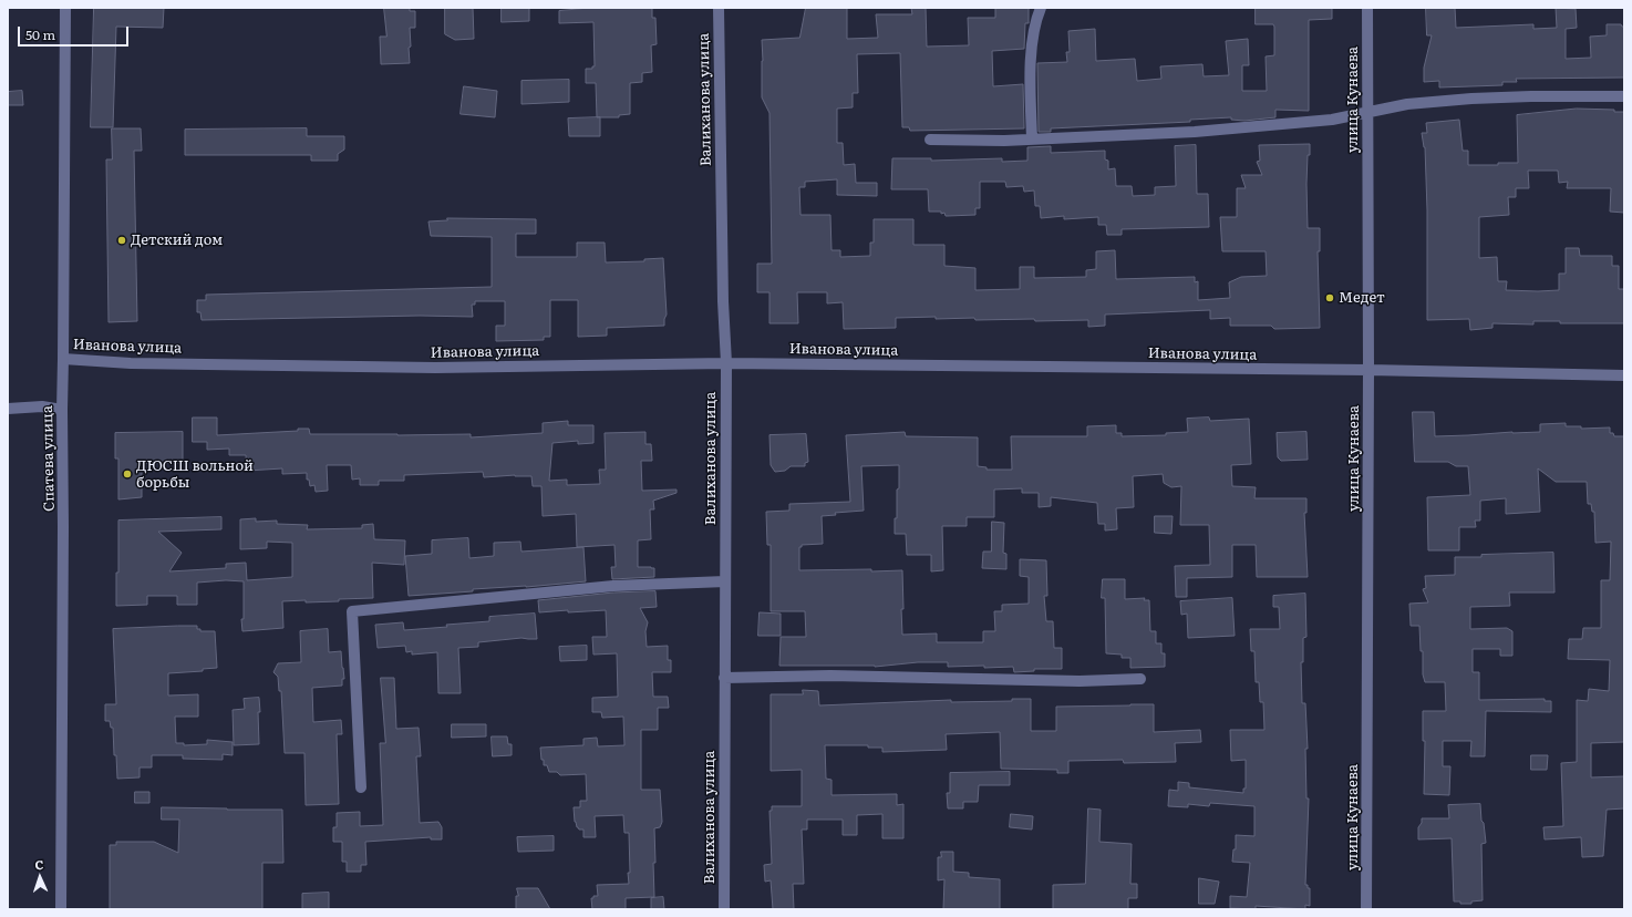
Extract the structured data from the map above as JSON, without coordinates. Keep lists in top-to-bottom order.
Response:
{
  "streets": {
    "street": [
      "Валиханова улица",
      "улица Кунаева",
      "Иванова улица",
      "Спатева улица"
    ]
  },
  "crossings": [
    ["Валиханова улица", "Иванова улица"],
    ["улица Кунаева", "Иванова улица"],
    ["Иванова улица", "Спатева улица"]
  ],
  "places": ["Детский дом", "Медет", "ДЮСШ вольной борьбы"],
  "scale_bar": "50 m",
  "north": "top"
}
